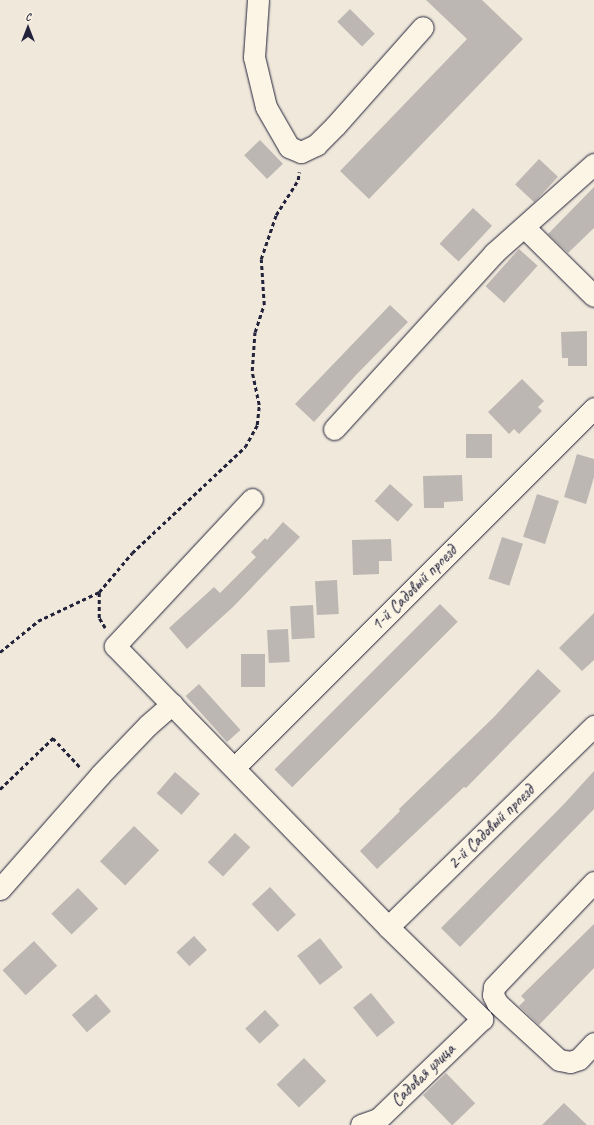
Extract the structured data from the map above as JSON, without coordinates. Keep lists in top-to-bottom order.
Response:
{
  "streets": {
    "street": ["1-й Садовый проезд", "2-й Садовый проезд", "Садовая улица"]
  },
  "crossings": [
    ["2-й Садовый проезд", "Садовая улица"]
  ],
  "north": "top"
}
